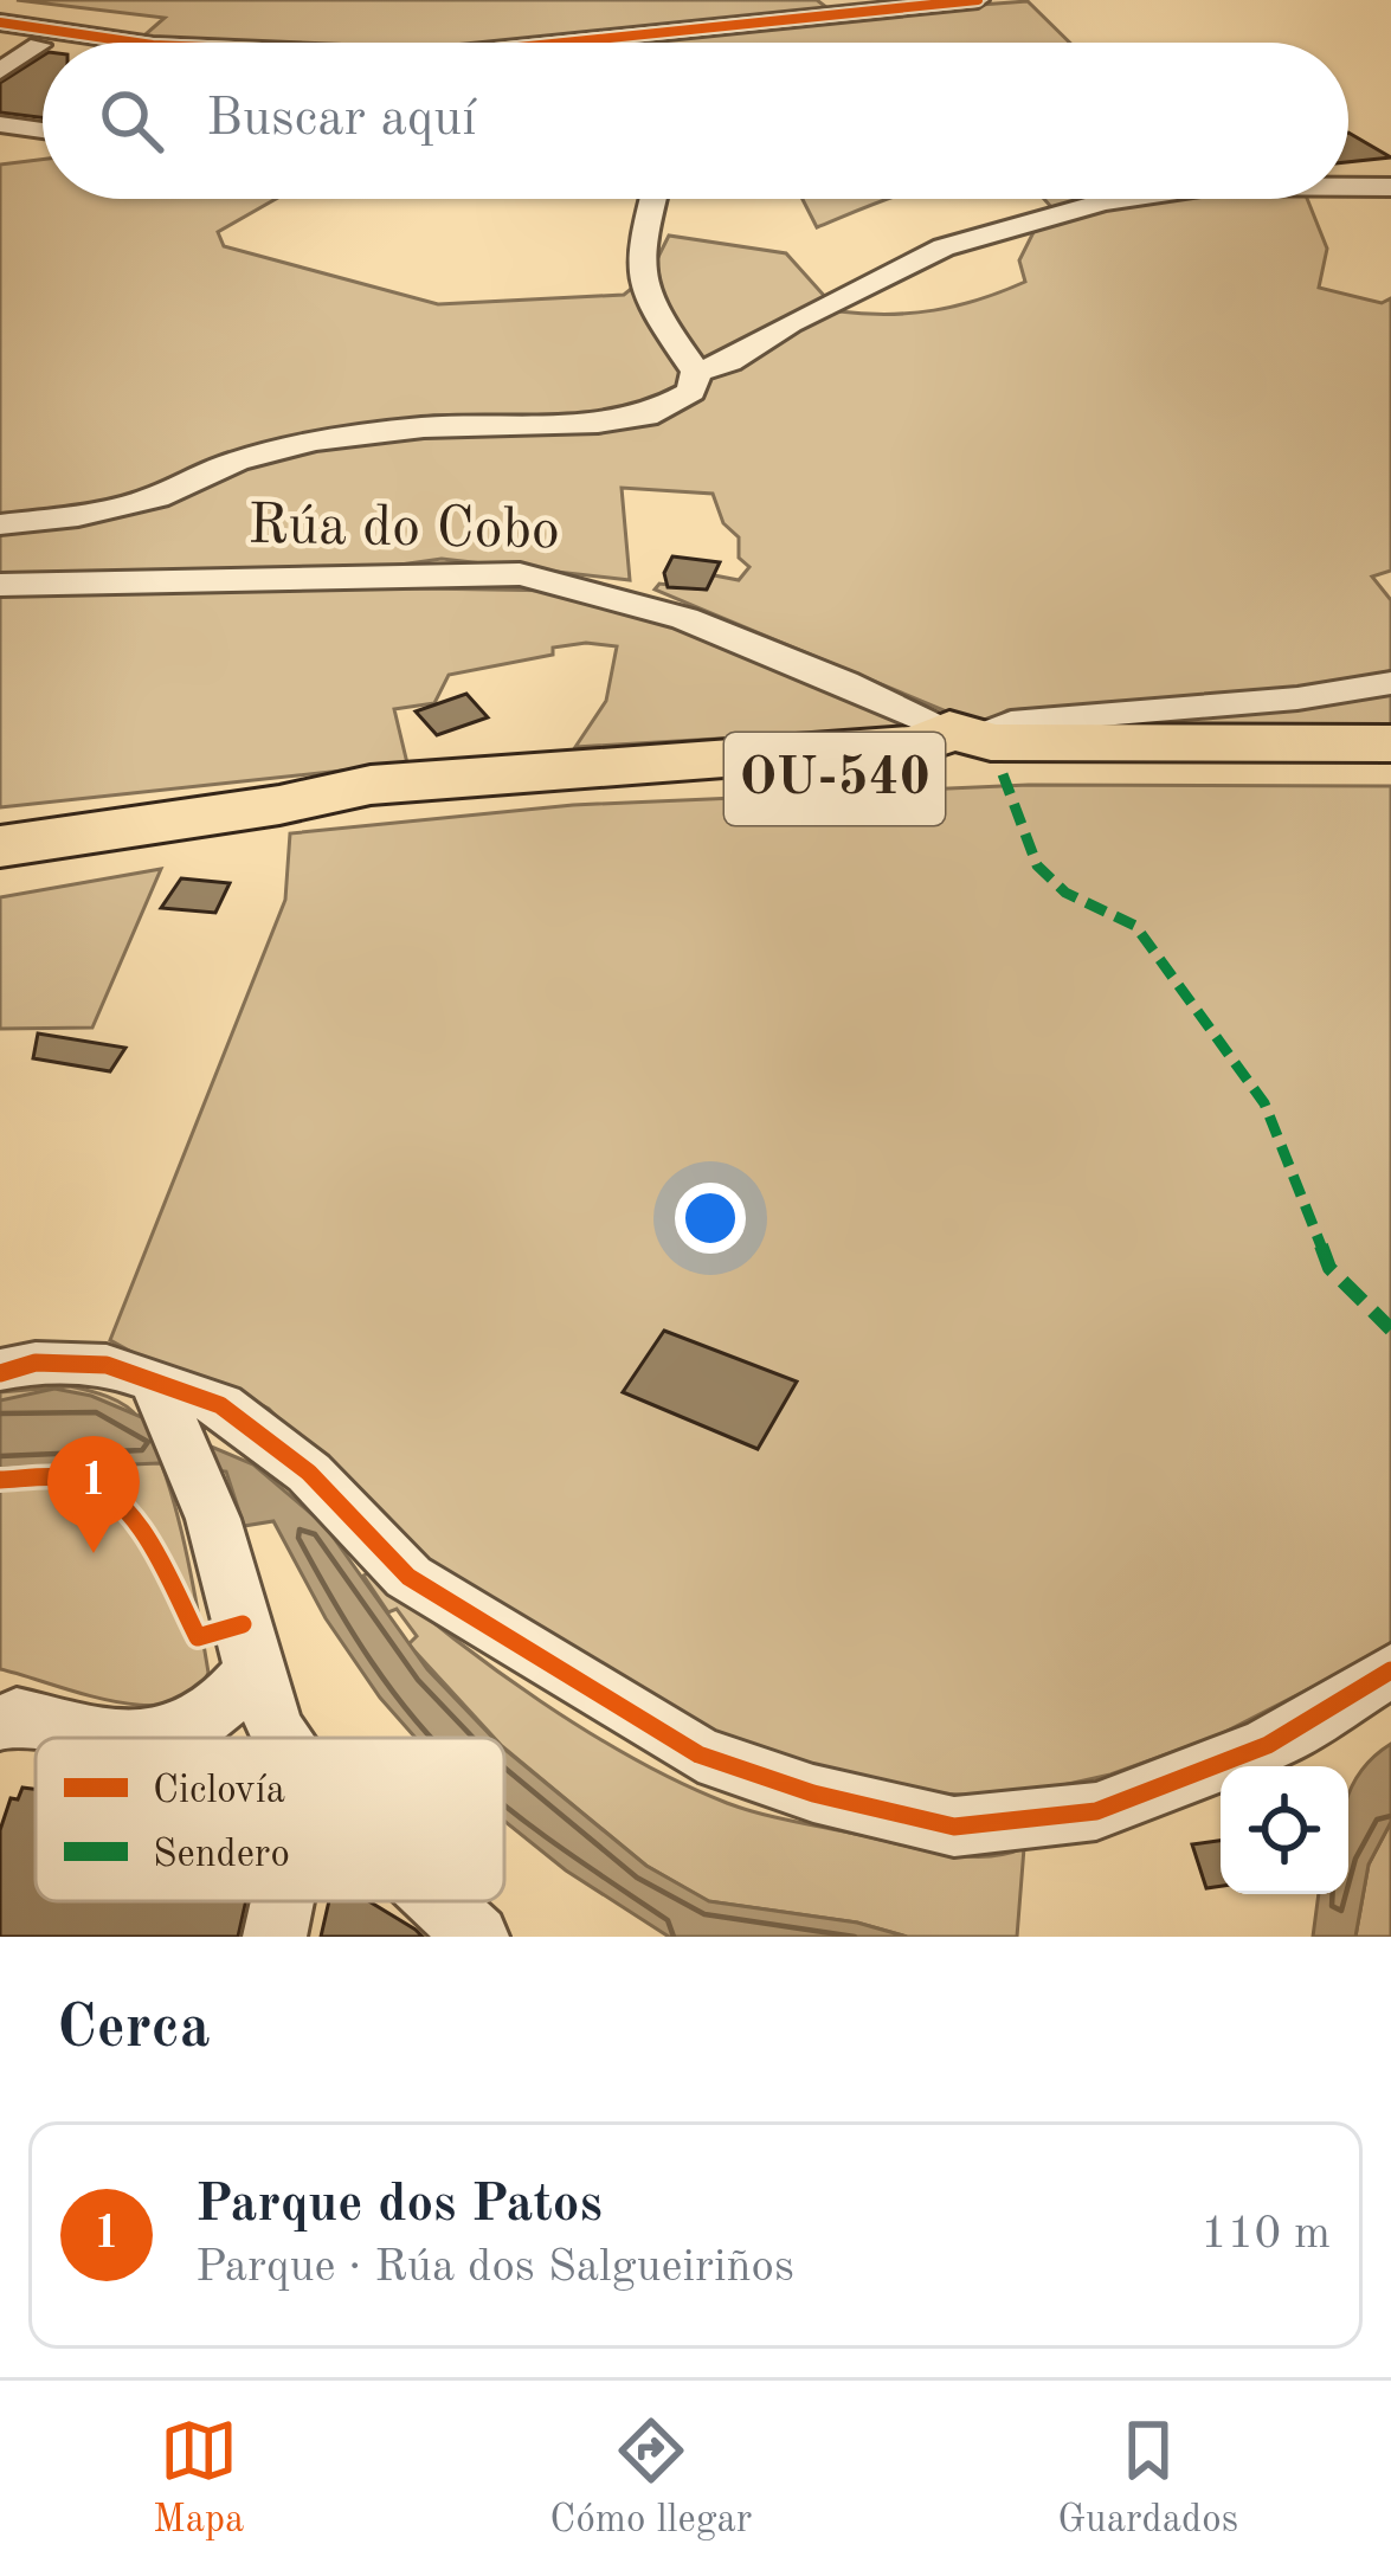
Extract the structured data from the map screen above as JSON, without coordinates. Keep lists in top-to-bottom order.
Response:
{
  "streets": {
    "main road": ["OU-540"],
    "street": ["Rúa do Cobo"]
  },
  "crossings": [
    ["Rúa do Cobo", "OU-540"]
  ],
  "legend": ["Ciclovía", "Sendero"],
  "page": {
    "search": "Buscar aquí",
    "pins": "1",
    "heading": "Cerca",
    "list": [
      {
        "mark": "1",
        "name": "Parque dos Patos",
        "note": "Parque · Rúa dos Salgueiriños",
        "value": "110 m"
      }
    ],
    "nav": ["Mapa", "Cómo llegar", "Guardados"]
  }
}
